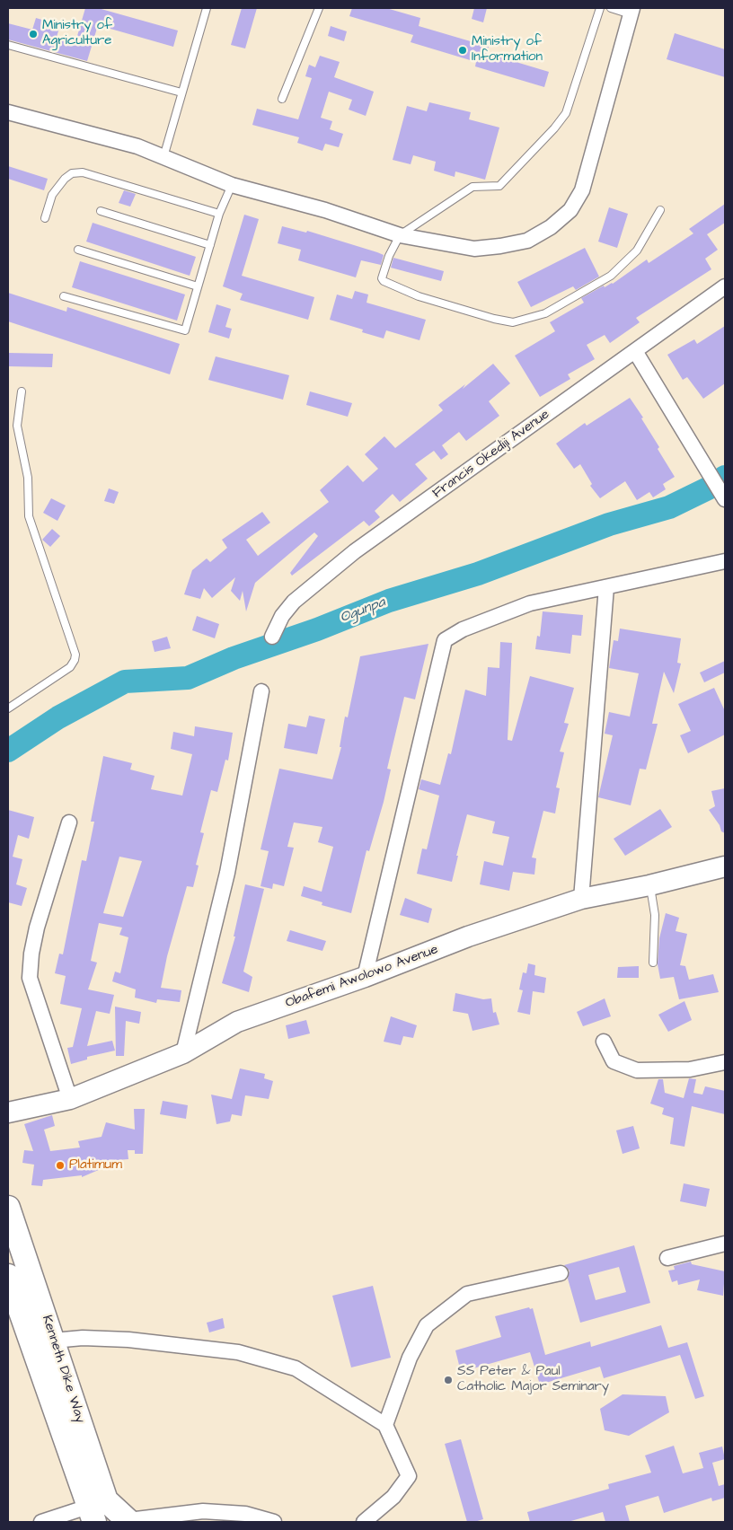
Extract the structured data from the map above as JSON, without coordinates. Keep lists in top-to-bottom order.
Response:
{
  "streets": {
    "highway": ["Kenneth Dike Way"],
    "main road": ["Obafemi Awolowo Avenue"],
    "street": ["Francis Okediji Avenue"]
  },
  "water": ["Ogunpa"],
  "places": [
    "Ministry of Agriculture",
    "Ministry of Information",
    "Platimum",
    "SS Peter & Paul Catholic Major Seminary"
  ]
}
